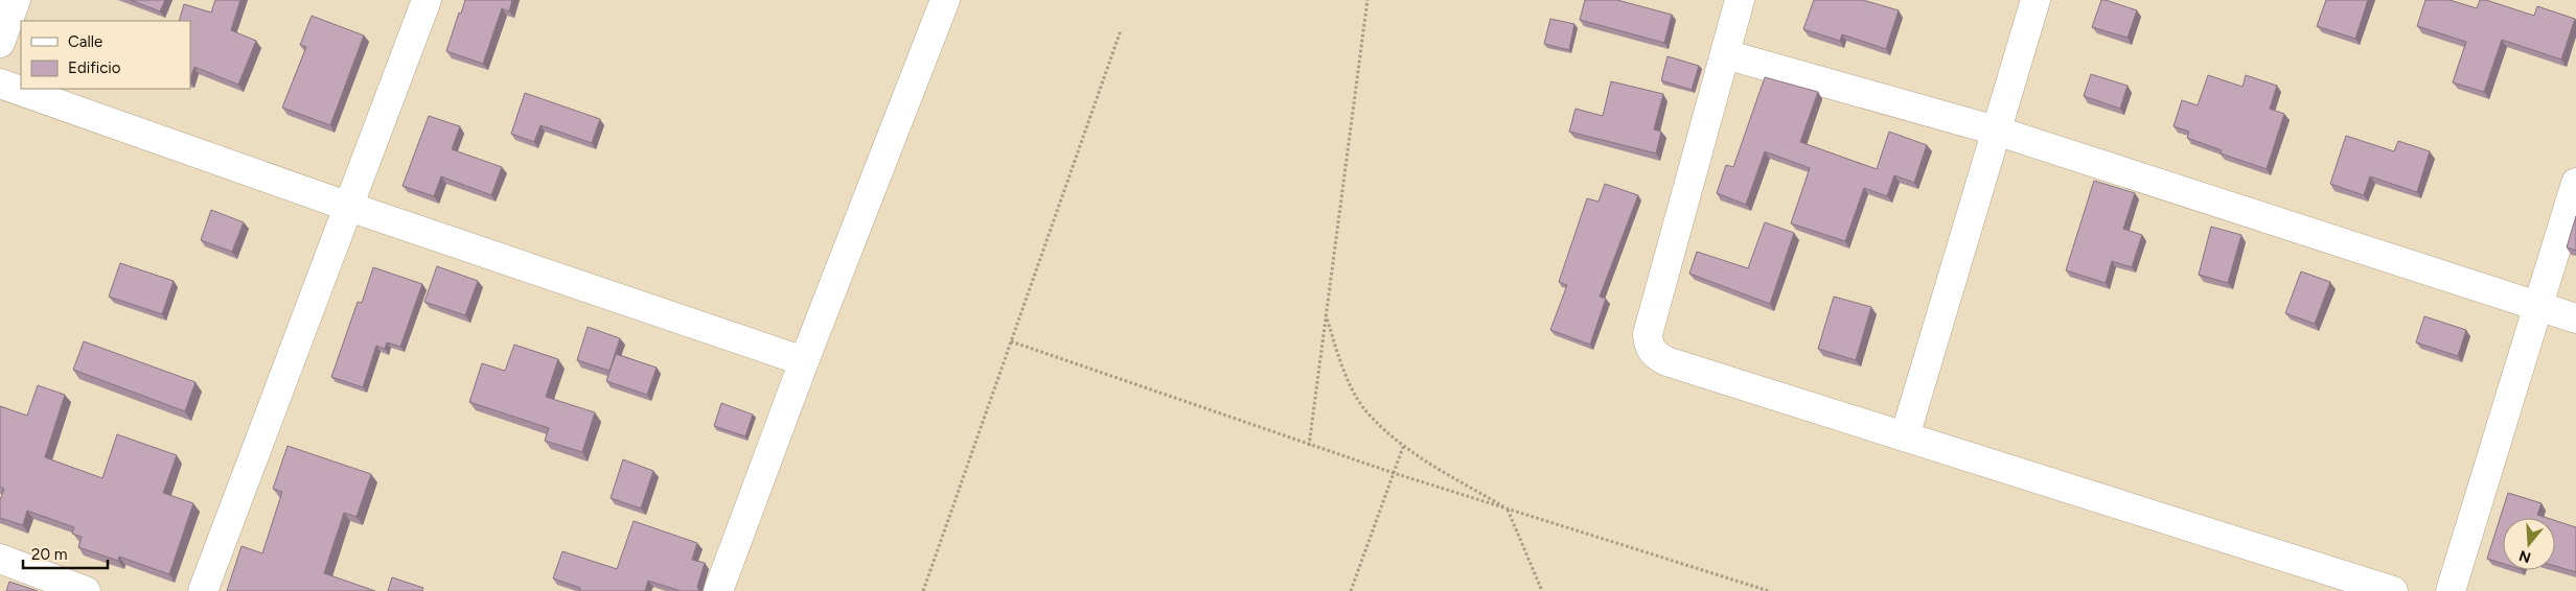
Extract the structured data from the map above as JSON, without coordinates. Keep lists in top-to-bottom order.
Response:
{
  "legend": ["Calle", "Edificio"],
  "scale_bar": "20 m",
  "north": "bottom"
}
